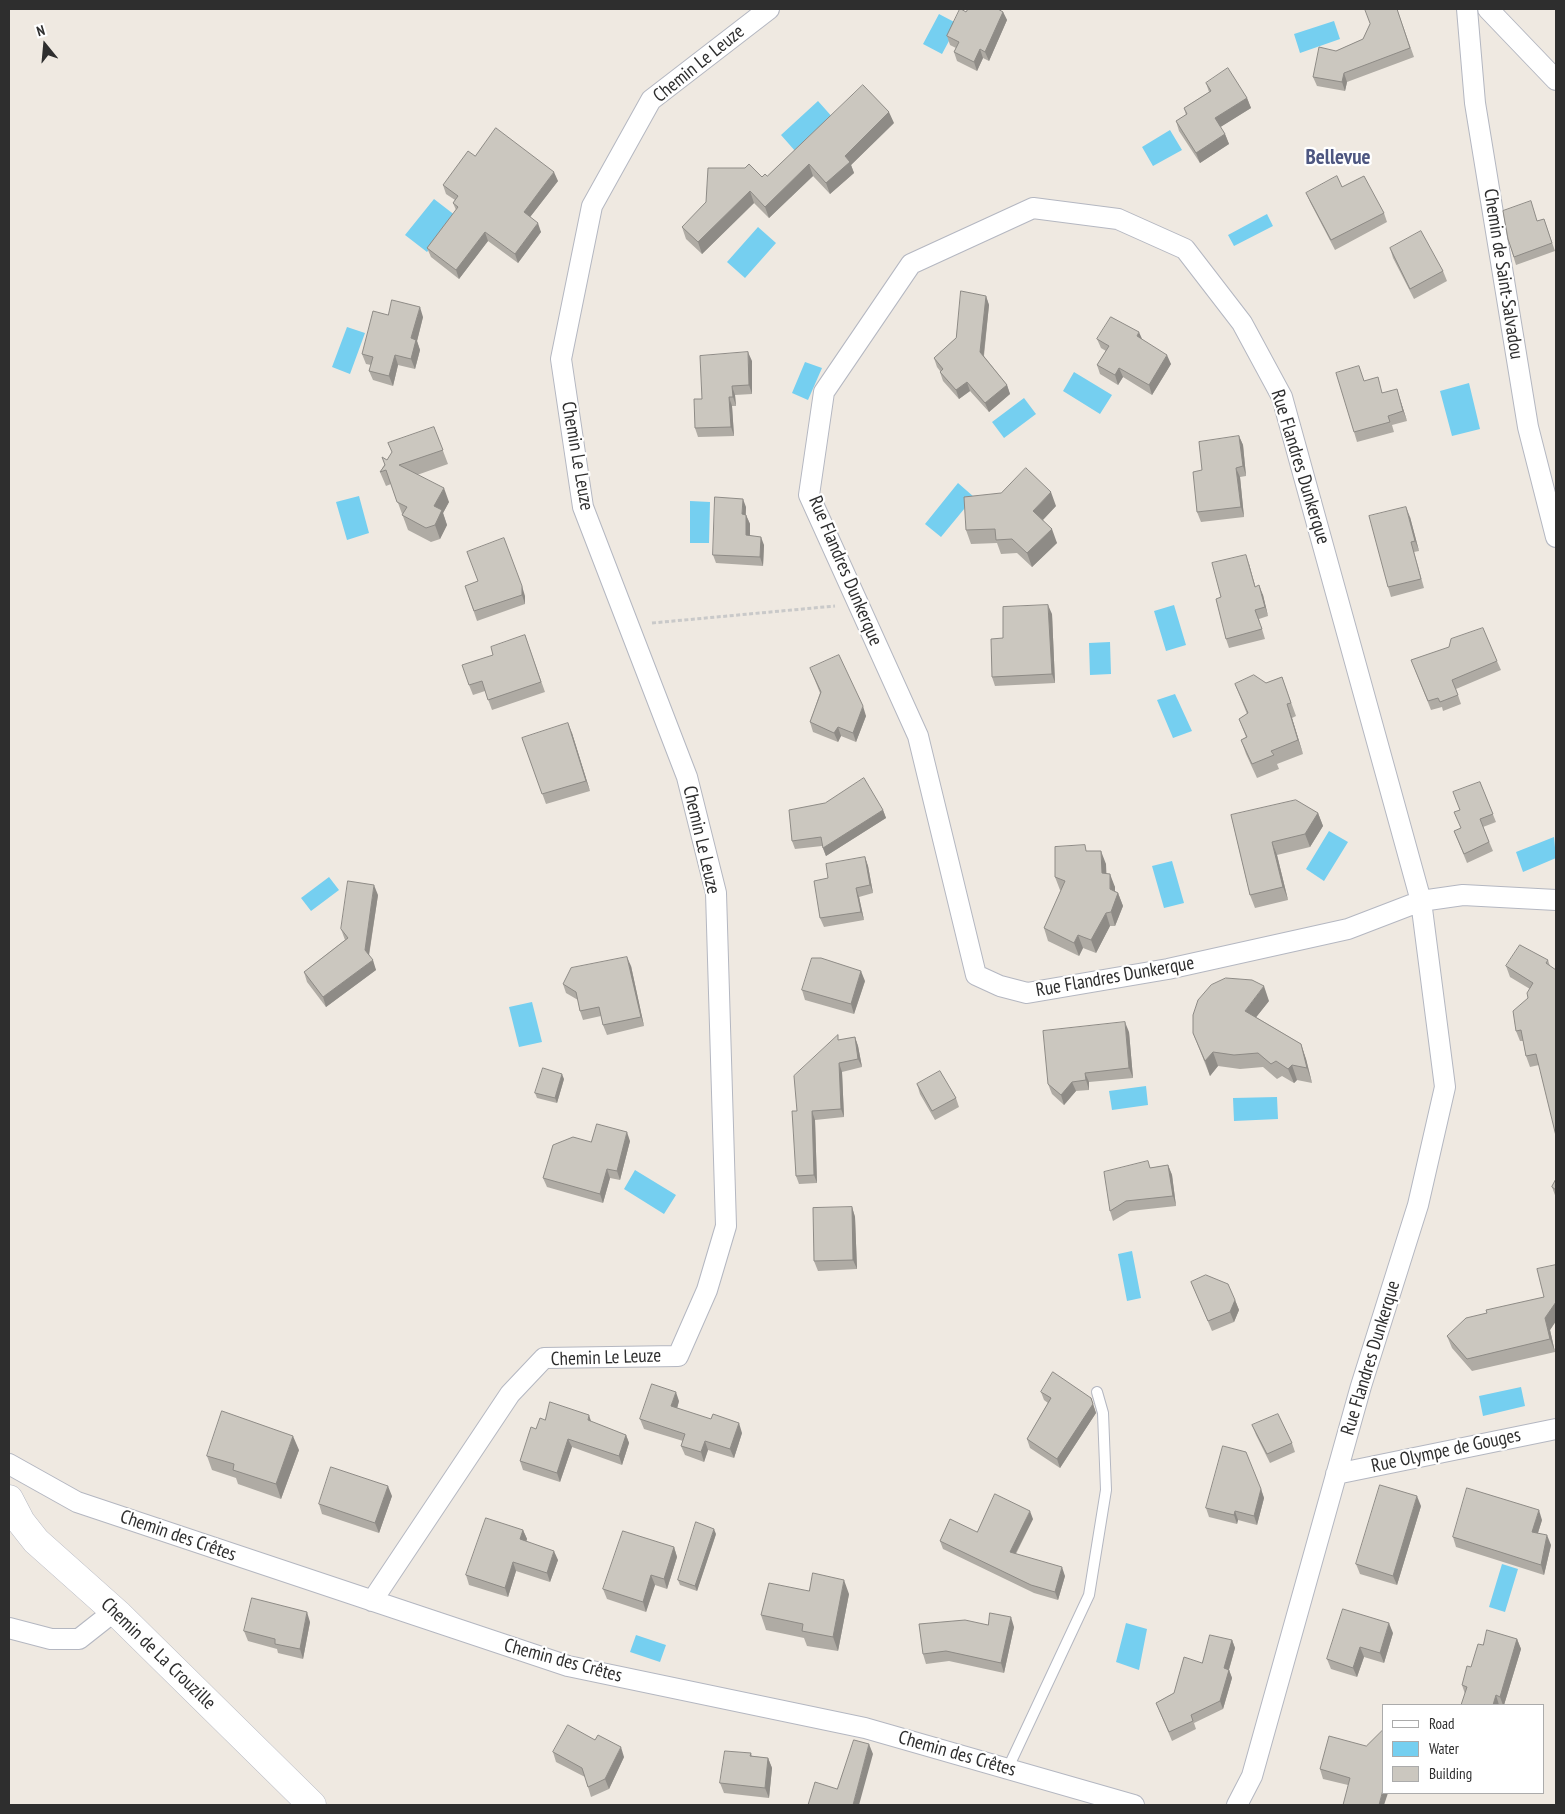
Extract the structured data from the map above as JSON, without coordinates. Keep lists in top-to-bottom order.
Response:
{
  "streets": {
    "street": [
      "Chemin Le Leuze",
      "Chemin de Saint-Salvadou",
      "Rue Flandres Dunkerque",
      "Rue Olympe de Gouges",
      "Chemin des Crêtes",
      "Chemin de La Crouzille"
    ]
  },
  "crossings": [
    ["Chemin Le Leuze", "Chemin des Crêtes"],
    ["Rue Flandres Dunkerque", "Rue Olympe de Gouges"]
  ],
  "districts": ["Bellevue"],
  "legend": ["Road", "Water", "Building"],
  "north": "top"
}
